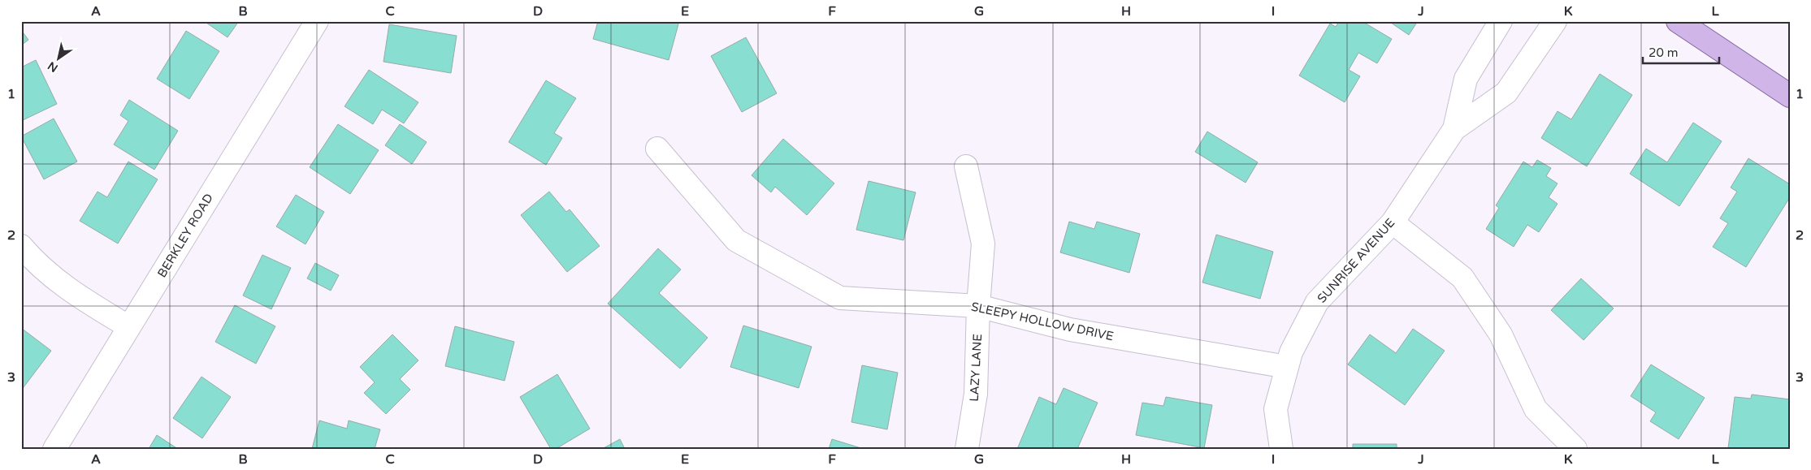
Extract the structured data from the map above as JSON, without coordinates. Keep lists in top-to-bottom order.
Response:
{
  "streets": {
    "street": [
      "BERKLEY ROAD",
      "SUNRISE AVENUE",
      "SLEEPY HOLLOW DRIVE",
      "LAZY LANE"
    ]
  },
  "crossings": [
    ["SUNRISE AVENUE", "SLEEPY HOLLOW DRIVE"],
    ["SLEEPY HOLLOW DRIVE", "LAZY LANE"]
  ],
  "scale_bar": "20 m",
  "north": "bottom left",
  "grid": {
    "columns": [
      "A",
      "B",
      "C",
      "D",
      "E",
      "F",
      "G",
      "H",
      "I",
      "J",
      "K",
      "L"
    ],
    "rows": ["1", "2", "3"]
  }
}
